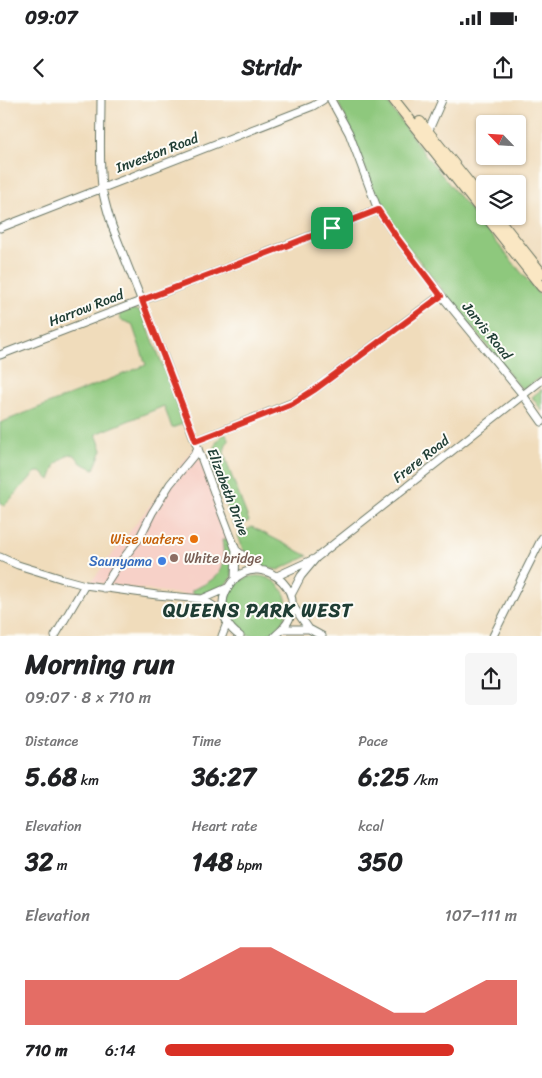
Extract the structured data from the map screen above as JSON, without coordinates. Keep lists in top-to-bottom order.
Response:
{
  "streets": {
    "street": [
      "Investon Road",
      "Harrow Road",
      "Jarvis Road",
      "Frere Road",
      "Elizabeth Drive"
    ]
  },
  "crossings": [
    ["Investon Road", "Elizabeth Drive"],
    ["Harrow Road", "Jarvis Road"],
    ["Harrow Road", "Elizabeth Drive"],
    ["Jarvis Road", "Frere Road"]
  ],
  "districts": ["QUEENS PARK WEST"],
  "places": ["Wise waters", "White bridge", "Saunyama"],
  "north": "top left",
  "page": {
    "status": "09:07",
    "header": "Stridr",
    "heading": ["Morning run", "09:07 · 8 × 710 m"],
    "stats": [
      ["Distance", "5.68 km"],
      ["Time", "36:27"],
      ["Pace", "6:25 /km"],
      ["Elevation", "32 m"],
      ["Heart rate", "148 bpm"],
      ["kcal", "350"]
    ],
    "chart": ["Elevation", "107–111 m"],
    "list": [
      {
        "name": "710 m",
        "note": "6:14"
      }
    ]
  }
}
